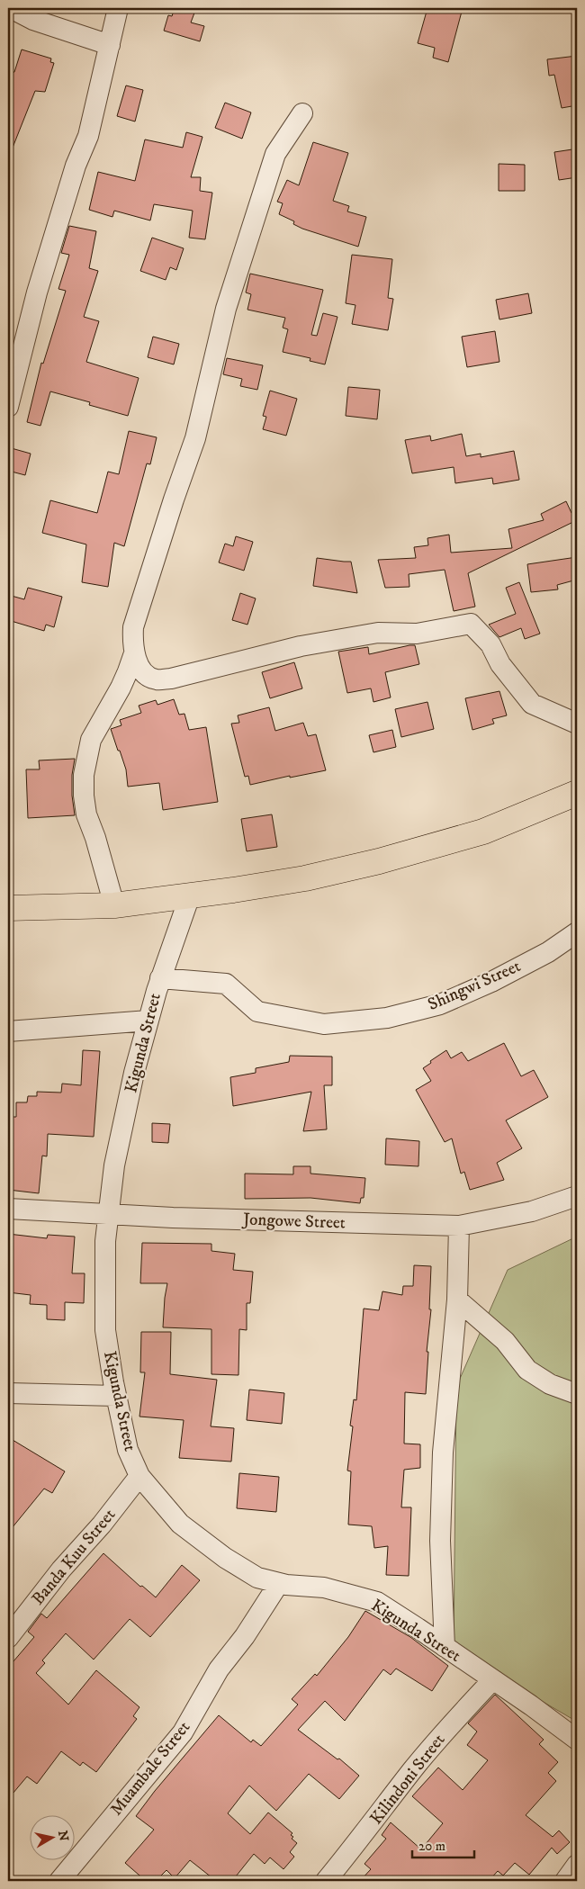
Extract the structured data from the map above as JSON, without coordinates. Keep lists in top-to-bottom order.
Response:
{
  "streets": {
    "street": [
      "Shingwi Street",
      "Kigunda Street",
      "Jongowe Street",
      "Banda Kuu Street",
      "Muambale Street",
      "Kilindoni Street"
    ]
  },
  "crossings": [
    ["Shingwi Street", "Kigunda Street"],
    ["Kigunda Street", "Jongowe Street"],
    ["Kigunda Street", "Banda Kuu Street"],
    ["Kigunda Street", "Muambale Street"],
    ["Kigunda Street", "Kilindoni Street"]
  ],
  "scale_bar": "20 m",
  "north": "right"
}
